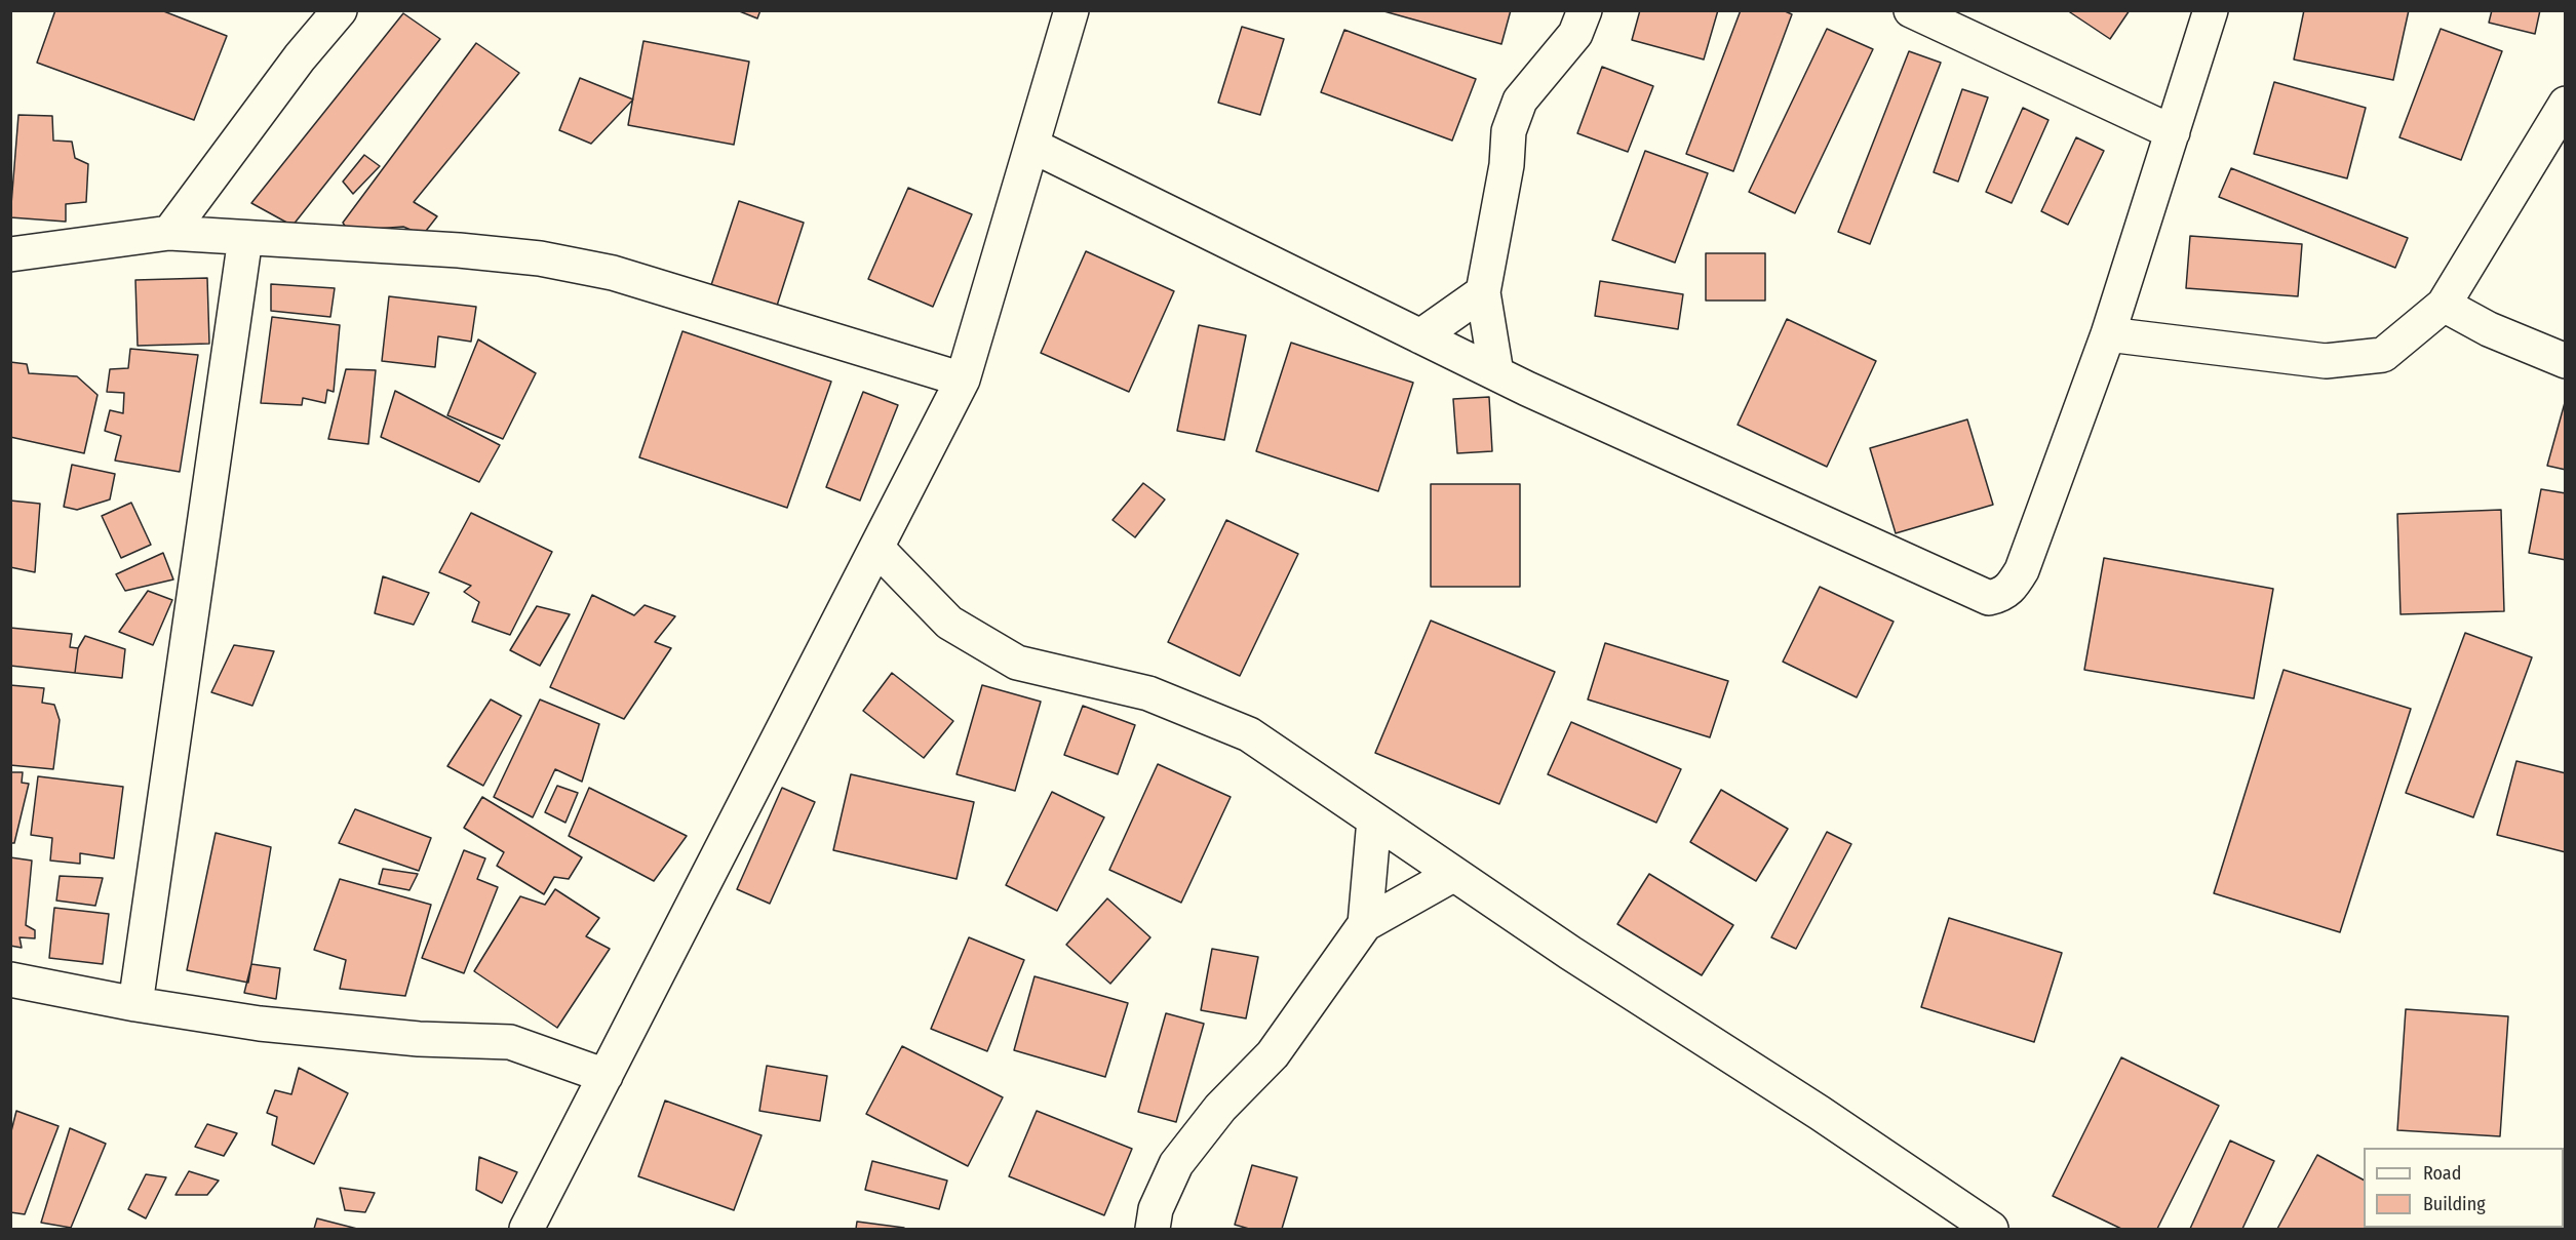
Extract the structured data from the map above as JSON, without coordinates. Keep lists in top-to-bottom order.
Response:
{
  "legend": ["Road", "Building"]
}
